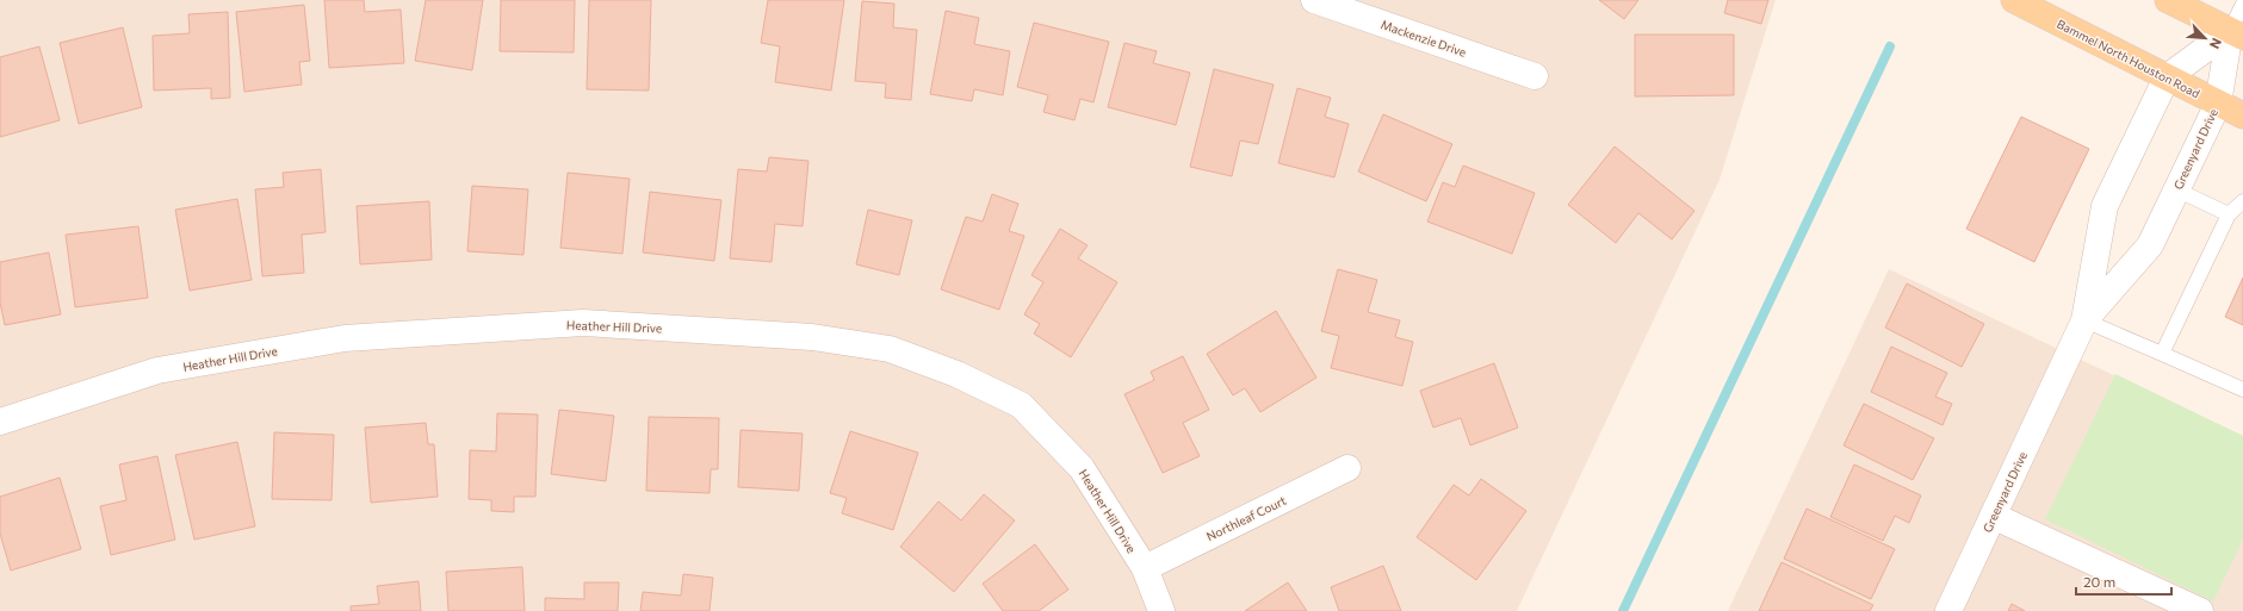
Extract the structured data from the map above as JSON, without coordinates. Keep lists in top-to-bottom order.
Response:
{
  "streets": {
    "main road": ["Bammel North Houston Road"],
    "street": [
      "Mackenzie Drive",
      "Greenyard Drive",
      "Heather Hill Drive",
      "Northleaf Court"
    ]
  },
  "crossings": [
    ["Bammel North Houston Road", "Greenyard Drive"],
    ["Heather Hill Drive", "Northleaf Court"]
  ],
  "scale_bar": "20 m",
  "north": "bottom right"
}
